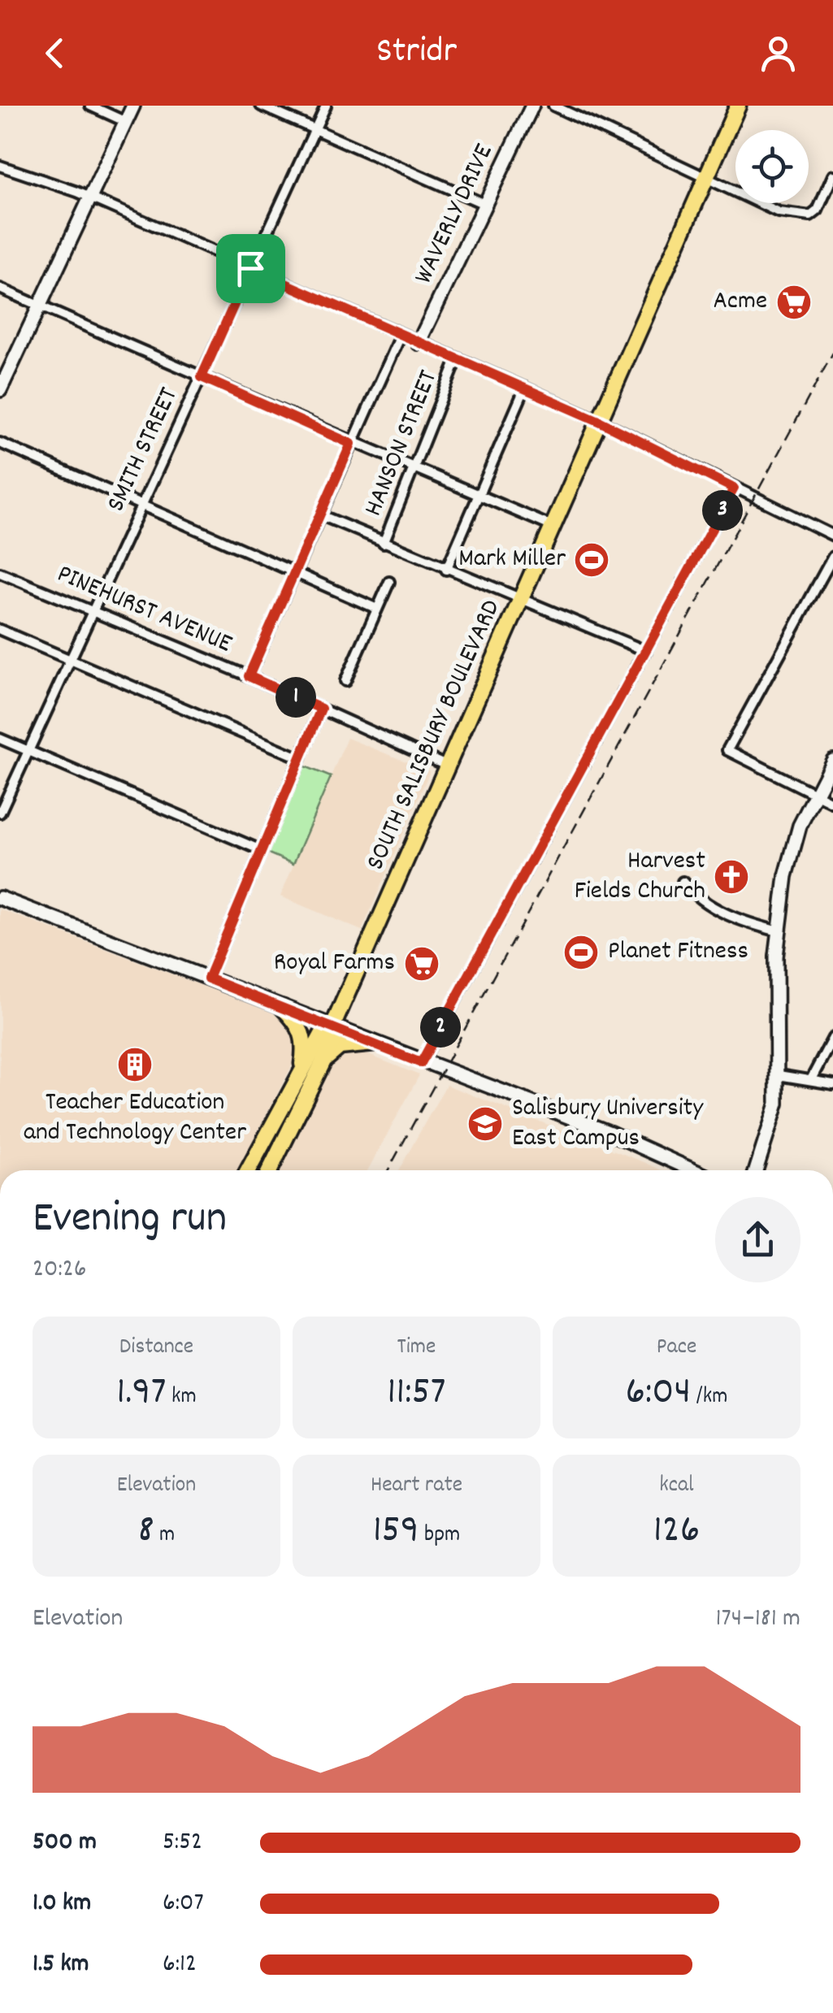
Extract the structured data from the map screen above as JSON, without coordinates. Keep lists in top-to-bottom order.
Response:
{
  "streets": {
    "main road": ["SOUTH SALISBURY BOULEVARD"],
    "street": [
      "WAVERLY DRIVE",
      "HANSON STREET",
      "SMITH STREET",
      "PINEHURST AVENUE"
    ]
  },
  "crossings": [
    ["SMITH STREET", "PINEHURST AVENUE"],
    ["PINEHURST AVENUE", "SOUTH SALISBURY BOULEVARD"]
  ],
  "places": {
    "supermarket": ["Acme", "Royal Farms"],
    "sports": ["Mark Miller", "Planet Fitness"],
    "church": ["Harvest Fields Church"],
    "building": ["Teacher Education and Technology Center"],
    "school or university": ["Salisbury University East Campus"]
  },
  "page": {
    "header": "Stridr",
    "pins": ["3", "1", "2"],
    "heading": ["Evening run", "20:26"],
    "stats": [
      ["Distance", "1.97 km"],
      ["Time", "11:57"],
      ["Pace", "6:04 /km"],
      ["Elevation", "8 m"],
      ["Heart rate", "159 bpm"],
      ["kcal", "126"]
    ],
    "chart": ["Elevation", "174–181 m"],
    "list": [
      {
        "name": "500 m",
        "note": "5:52"
      },
      {
        "name": "1.0 km",
        "note": "6:07"
      },
      {
        "name": "1.5 km",
        "note": "6:12"
      }
    ]
  }
}
